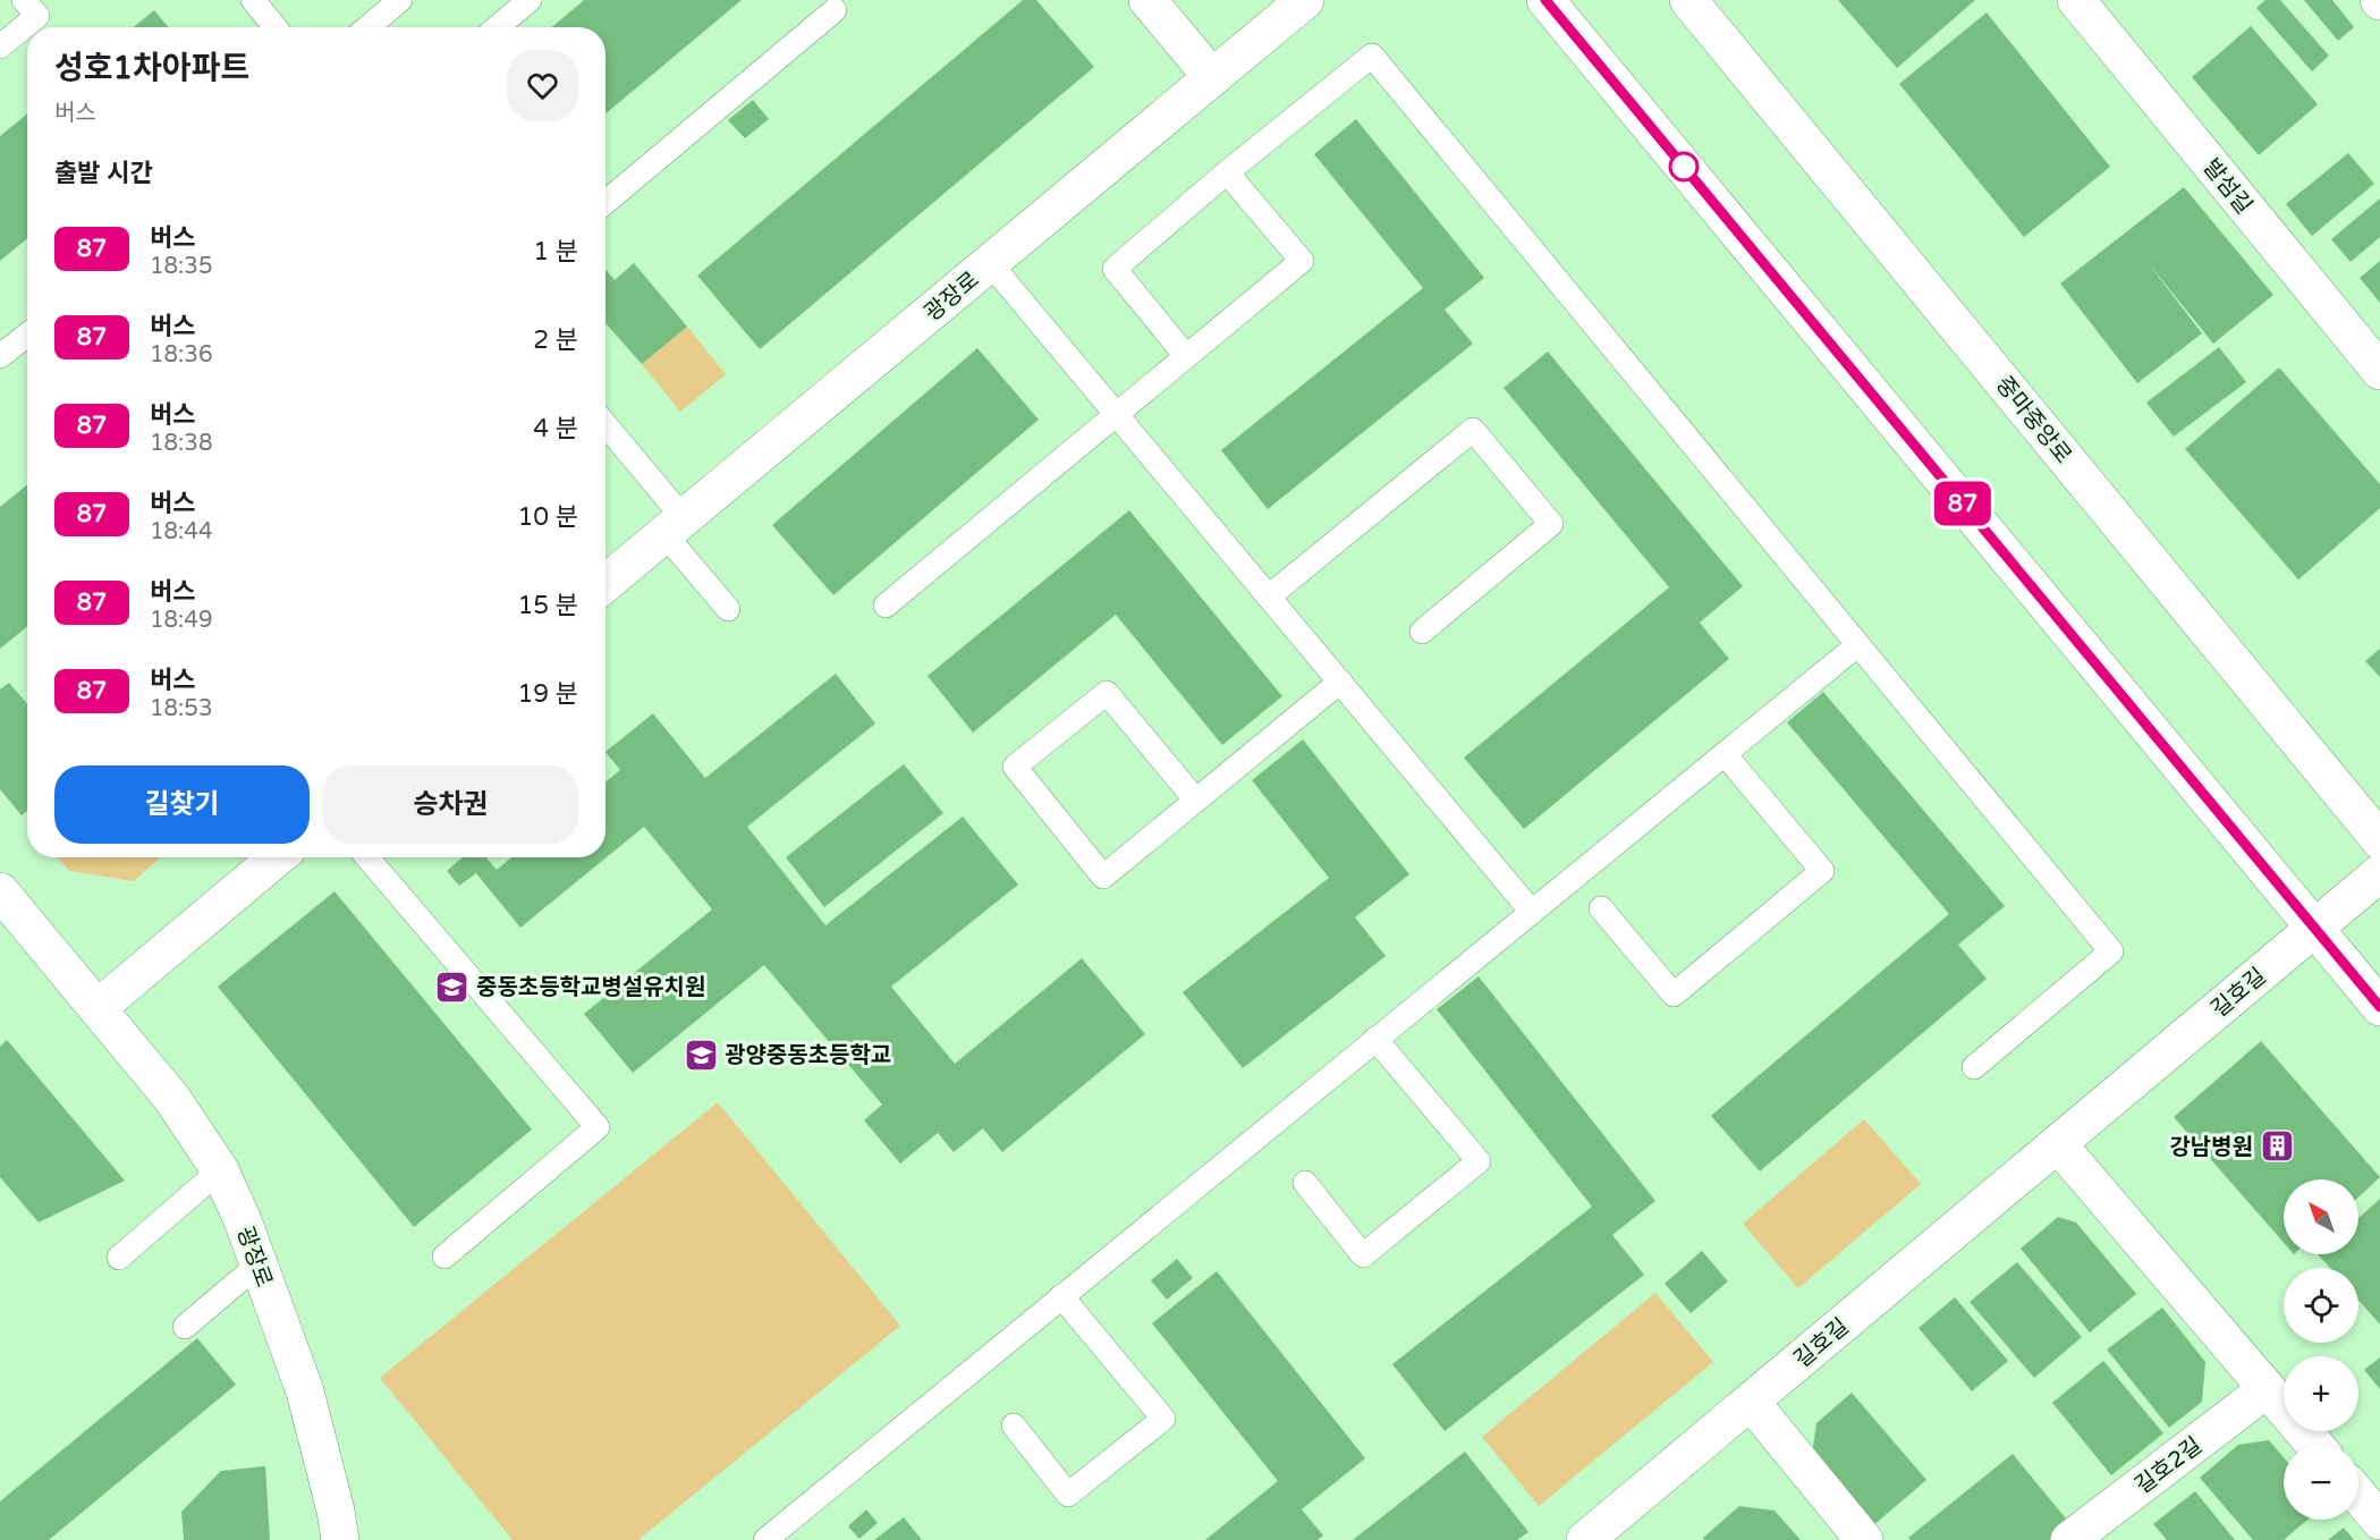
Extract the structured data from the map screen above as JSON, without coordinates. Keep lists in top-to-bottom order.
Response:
{
  "streets": {
    "street": [
      "발섬길",
      "광장로",
      "중마중앙로",
      "길호길",
      "길호2길"
    ]
  },
  "places": {
    "school or university": ["중동초등학교병설유치원", "광양중동초등학교"],
    "building": ["강남병원"]
  },
  "lines": ["bus line 87"],
  "north": "top left",
  "page": {
    "on_map": "87",
    "heading": [
      ["성호1차아파트", "버스"],
      "출발 시간"
    ],
    "list": [
      {
        "mark": "87",
        "name": "버스",
        "note": "18:35",
        "value": "1 분"
      },
      {
        "mark": "87",
        "name": "버스",
        "note": "18:36",
        "value": "2 분"
      },
      {
        "mark": "87",
        "name": "버스",
        "note": "18:38",
        "value": "4 분"
      },
      {
        "mark": "87",
        "name": "버스",
        "note": "18:44",
        "value": "10 분"
      },
      {
        "mark": "87",
        "name": "버스",
        "note": "18:49",
        "value": "15 분"
      },
      {
        "mark": "87",
        "name": "버스",
        "note": "18:53",
        "value": "19 분"
      }
    ],
    "buttons": ["길찾기", "승차권"],
    "map_buttons": ["+", "−"]
  }
}
